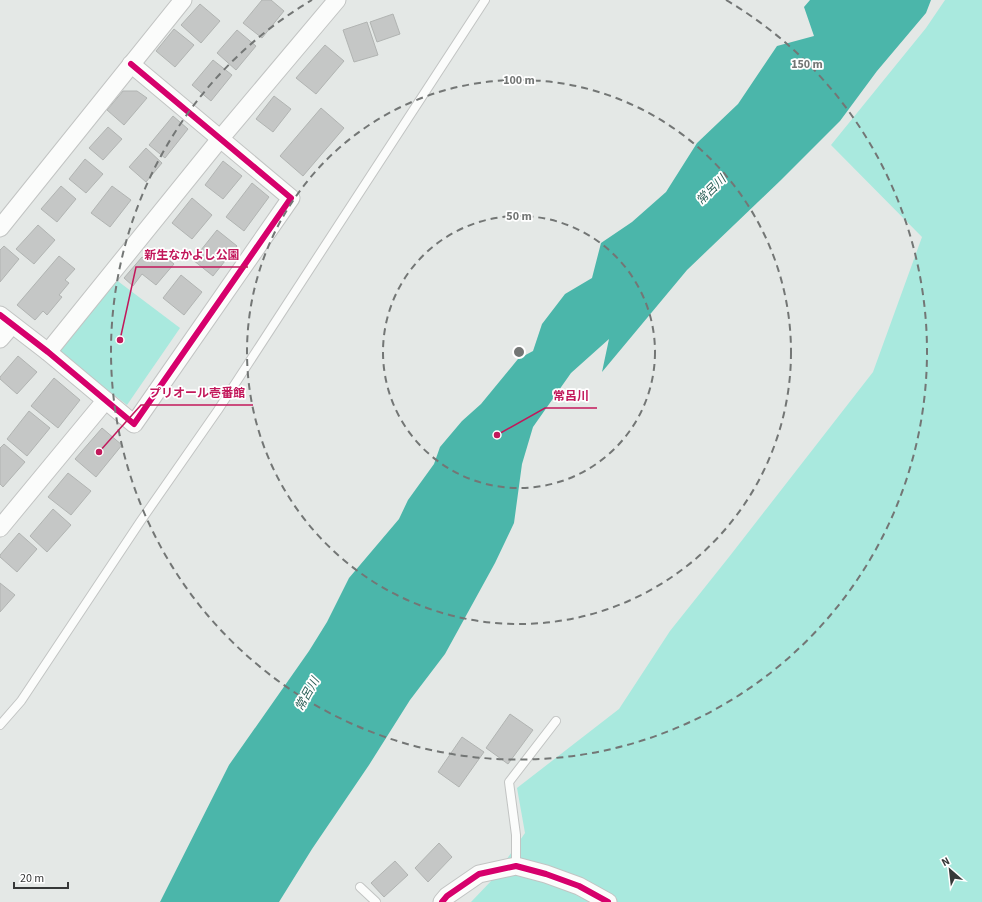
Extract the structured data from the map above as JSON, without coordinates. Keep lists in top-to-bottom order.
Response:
{
  "water": ["常呂川"],
  "places": ["新生なかよし公園", "常呂川", "プリオール壱番館"],
  "scale_bar": "20 m",
  "north": "top left",
  "rings": ["150 m", "100 m", "50 m"]
}
